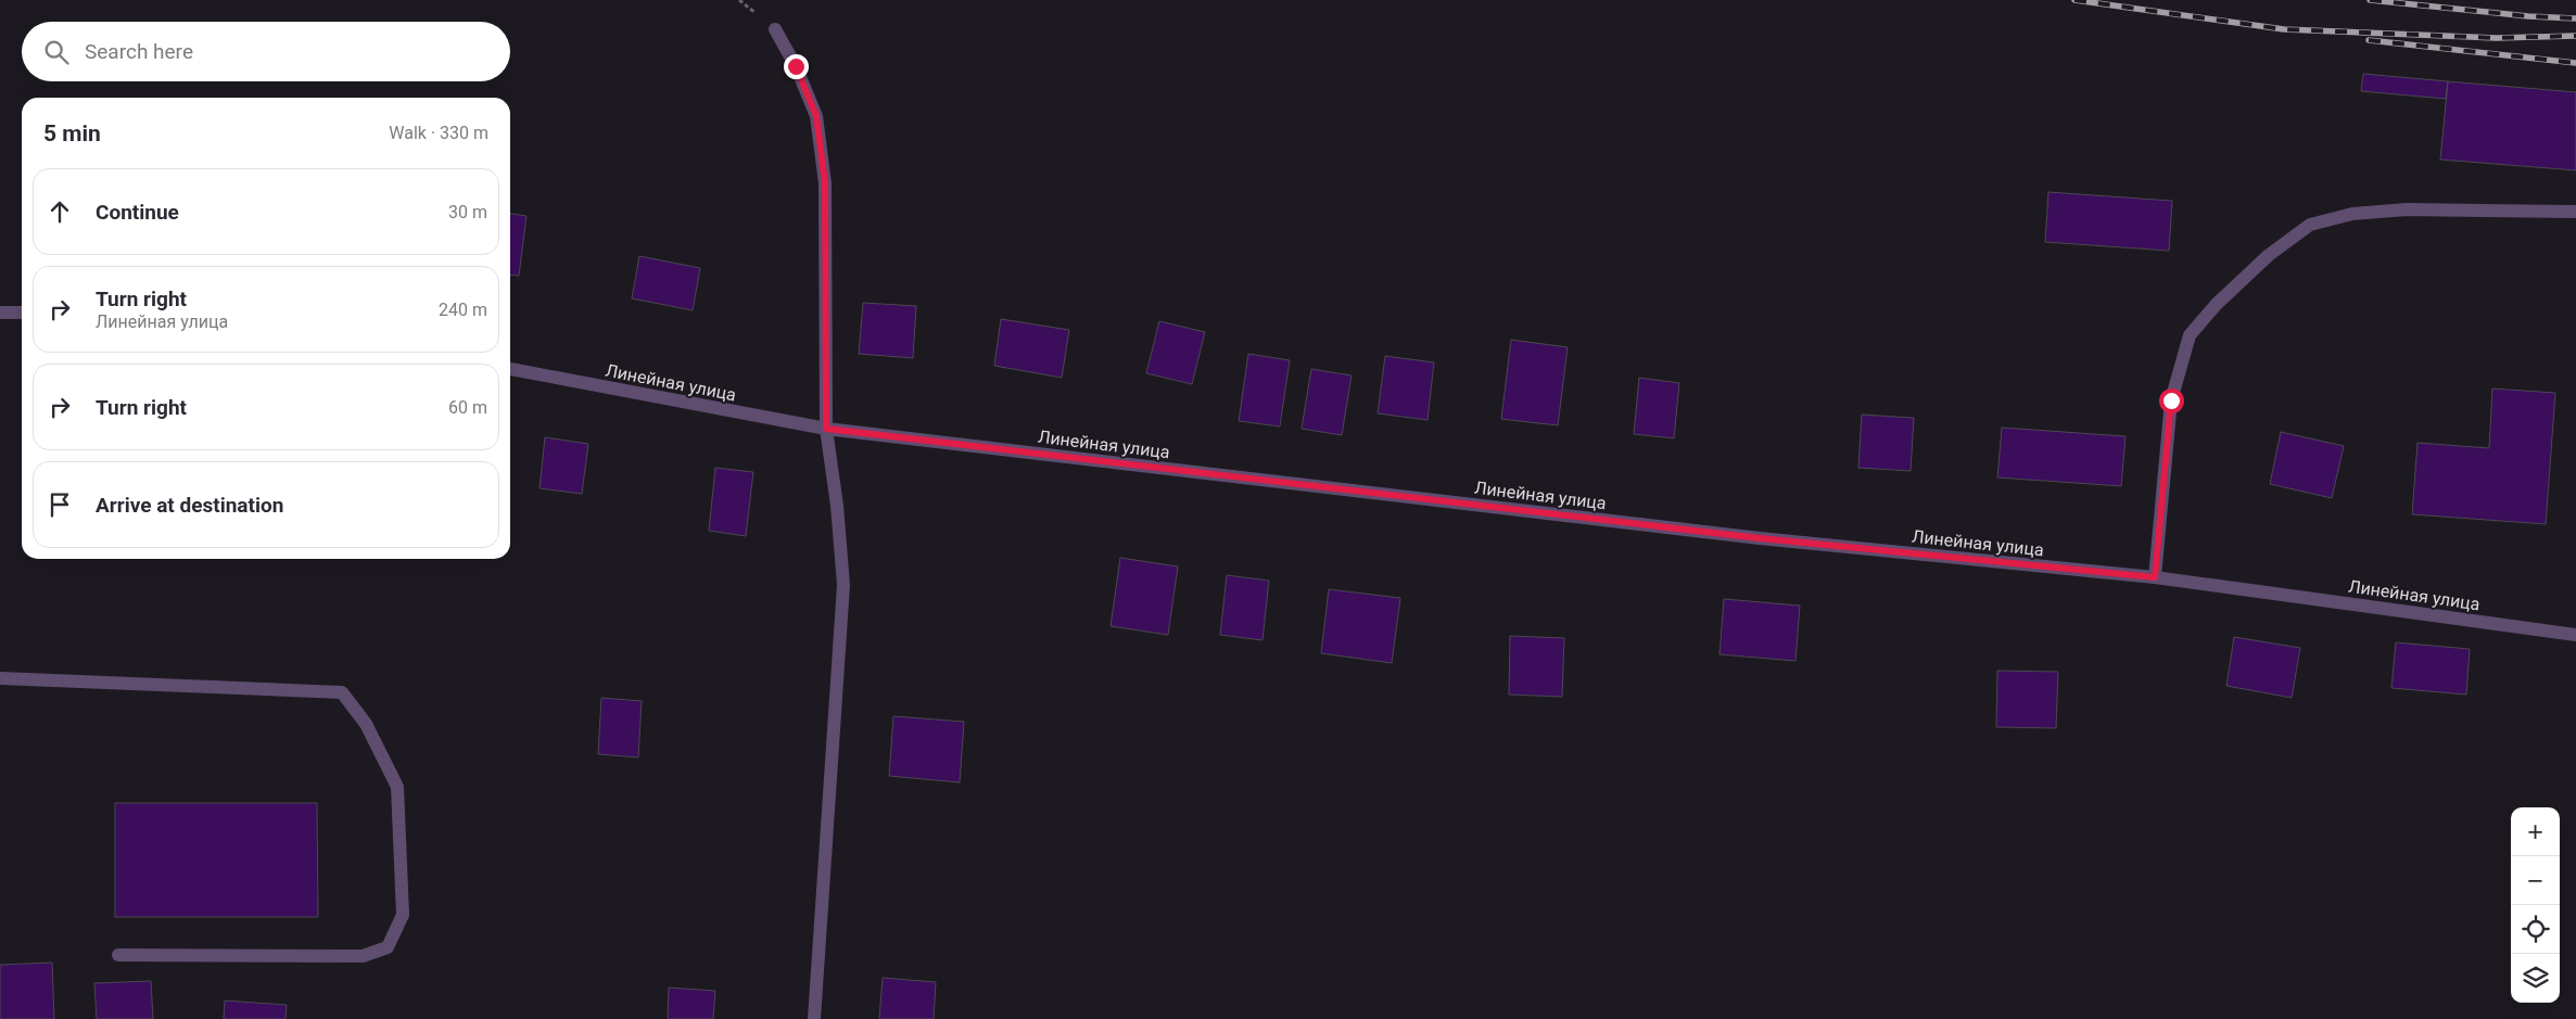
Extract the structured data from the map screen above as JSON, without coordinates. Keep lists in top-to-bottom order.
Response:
{
  "streets": {
    "lane": ["Линейная улица"]
  },
  "page": {
    "search": "Search here",
    "heading": ["5 min", "Walk · 330 m"],
    "list": [
      ["Continue", "30 m"],
      ["Turn right", "Линейная улица", "240 m"],
      ["Turn right", "60 m"],
      "Arrive at destination"
    ],
    "map_buttons": ["+", "−"]
  }
}
